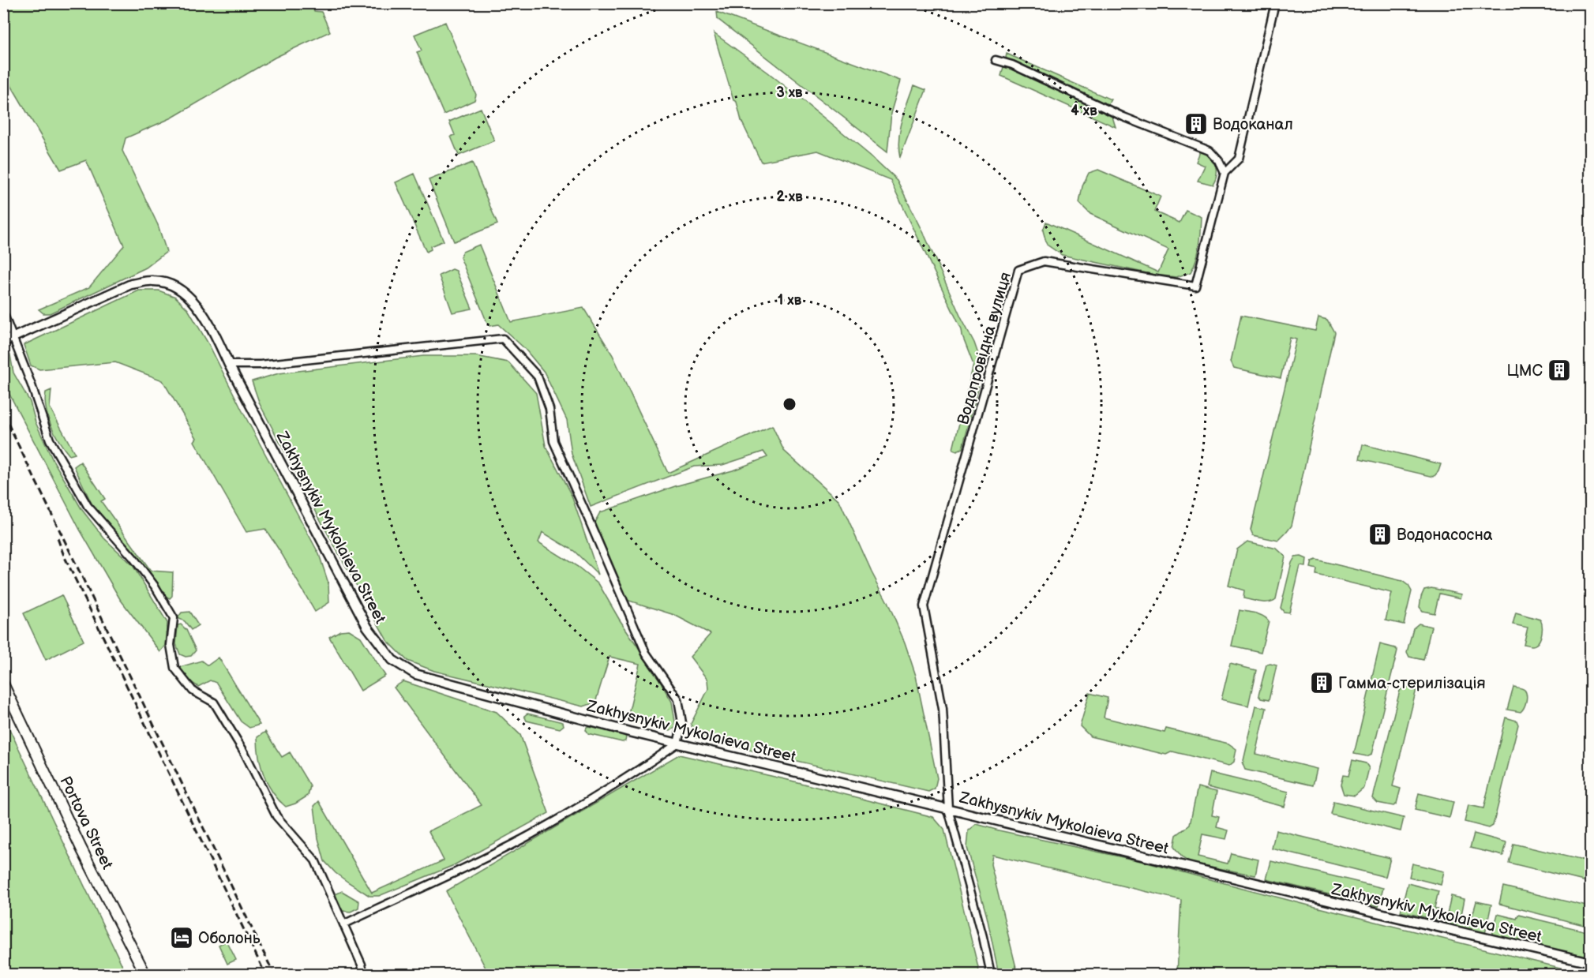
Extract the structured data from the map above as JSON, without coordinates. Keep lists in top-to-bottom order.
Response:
{
  "streets": {
    "main road": ["Portova Street"],
    "street": ["Водопровідна вулиця", "Zakhysnykiv Mykolaieva Street"]
  },
  "crossings": [
    ["Водопровідна вулиця", "Zakhysnykiv Mykolaieva Street"]
  ],
  "places": {
    "building": [
      "Водоканал",
      "ЦМС",
      "Водонасосна",
      "Гамма-стерилізація"
    ],
    "hotel": ["Оболонь"]
  },
  "rings": [
    "3 хв",
    "4 хв",
    "2 хв",
    "1 хв"
  ]
}
